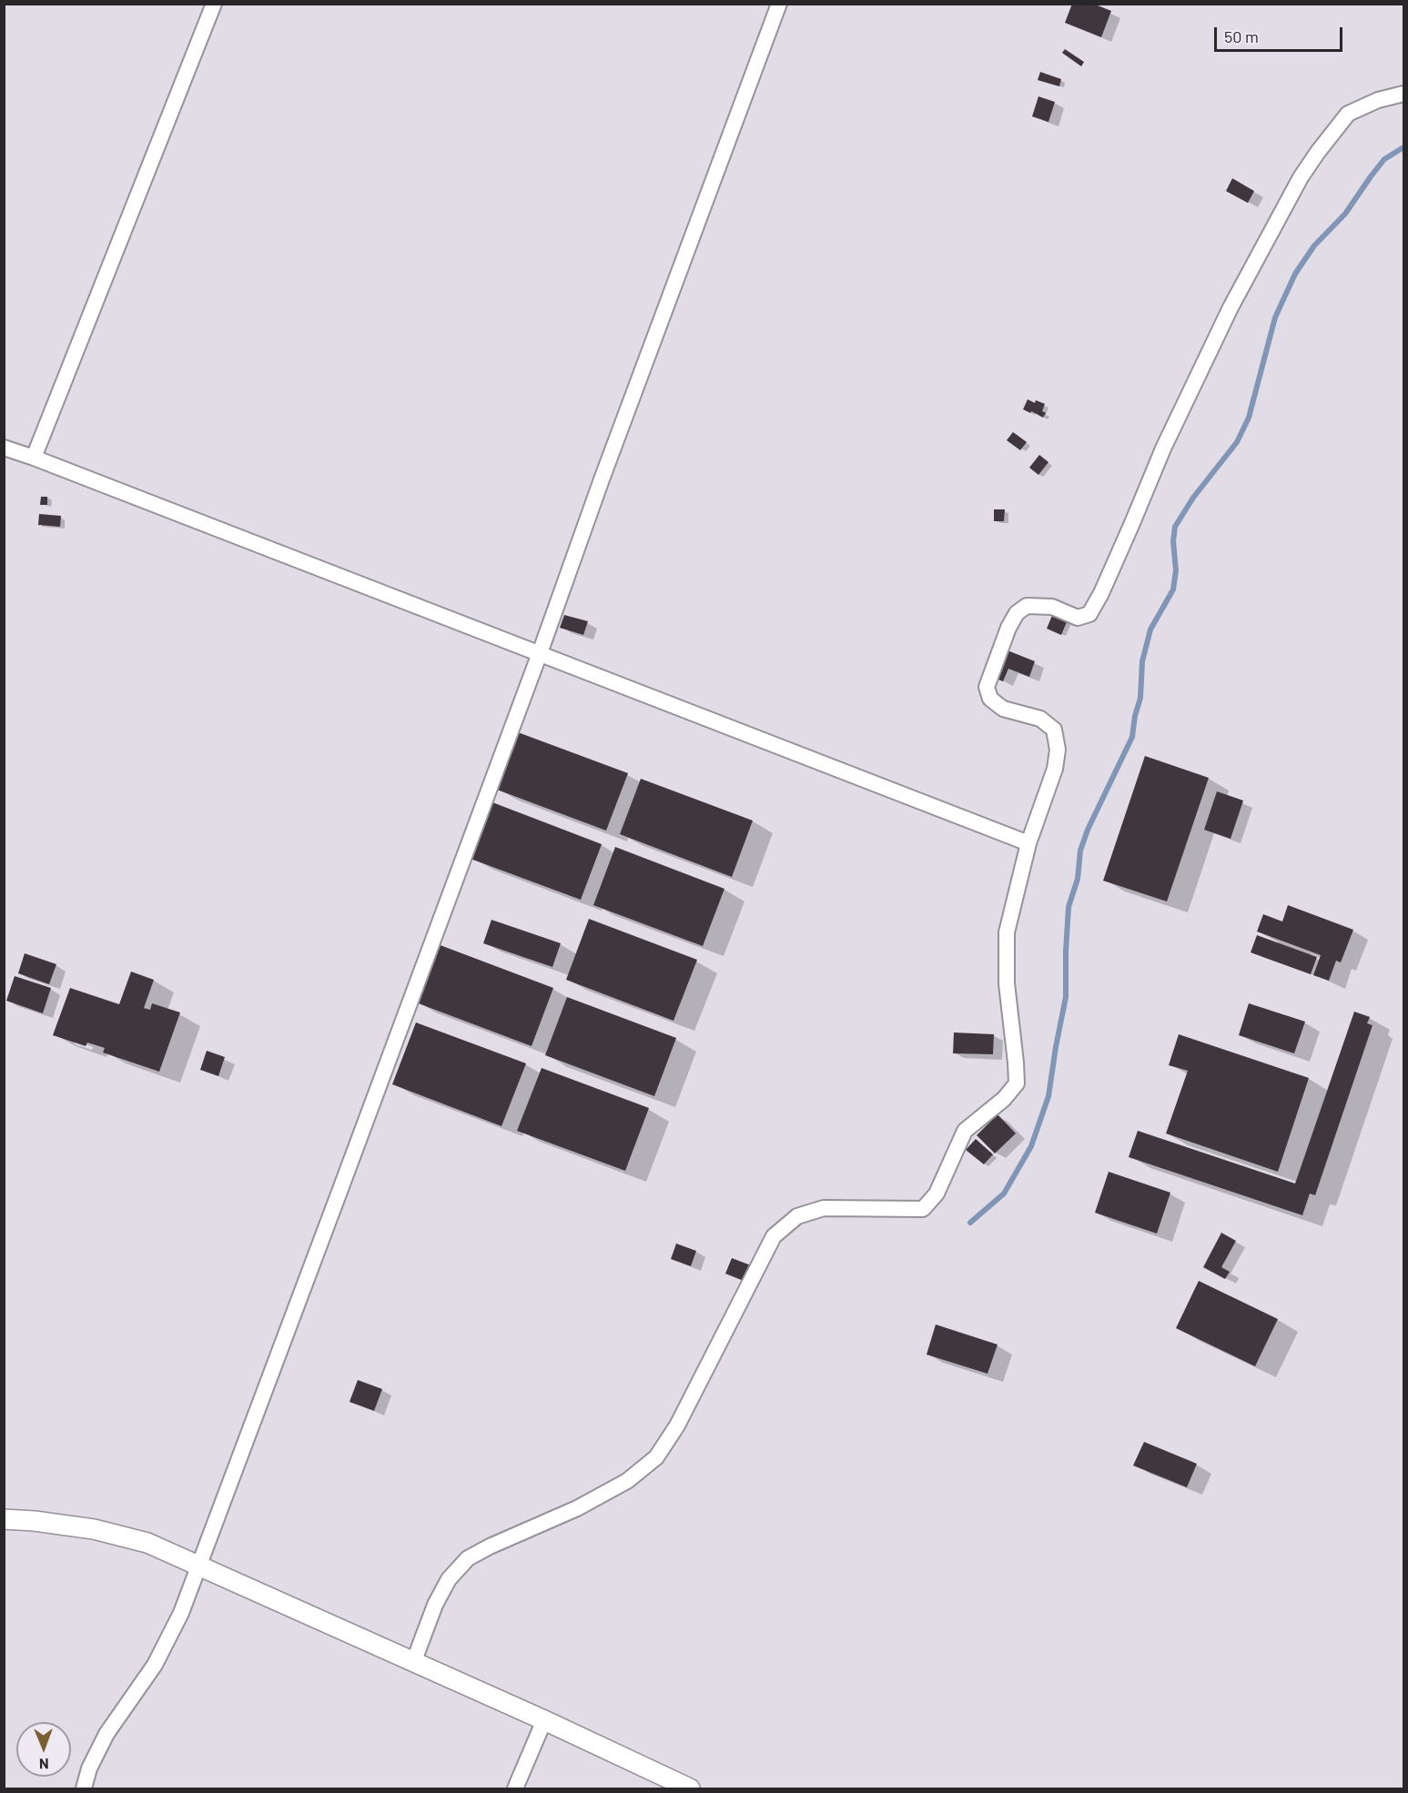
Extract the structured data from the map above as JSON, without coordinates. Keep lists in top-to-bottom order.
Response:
{
  "scale_bar": "50 m",
  "north": "bottom"
}
